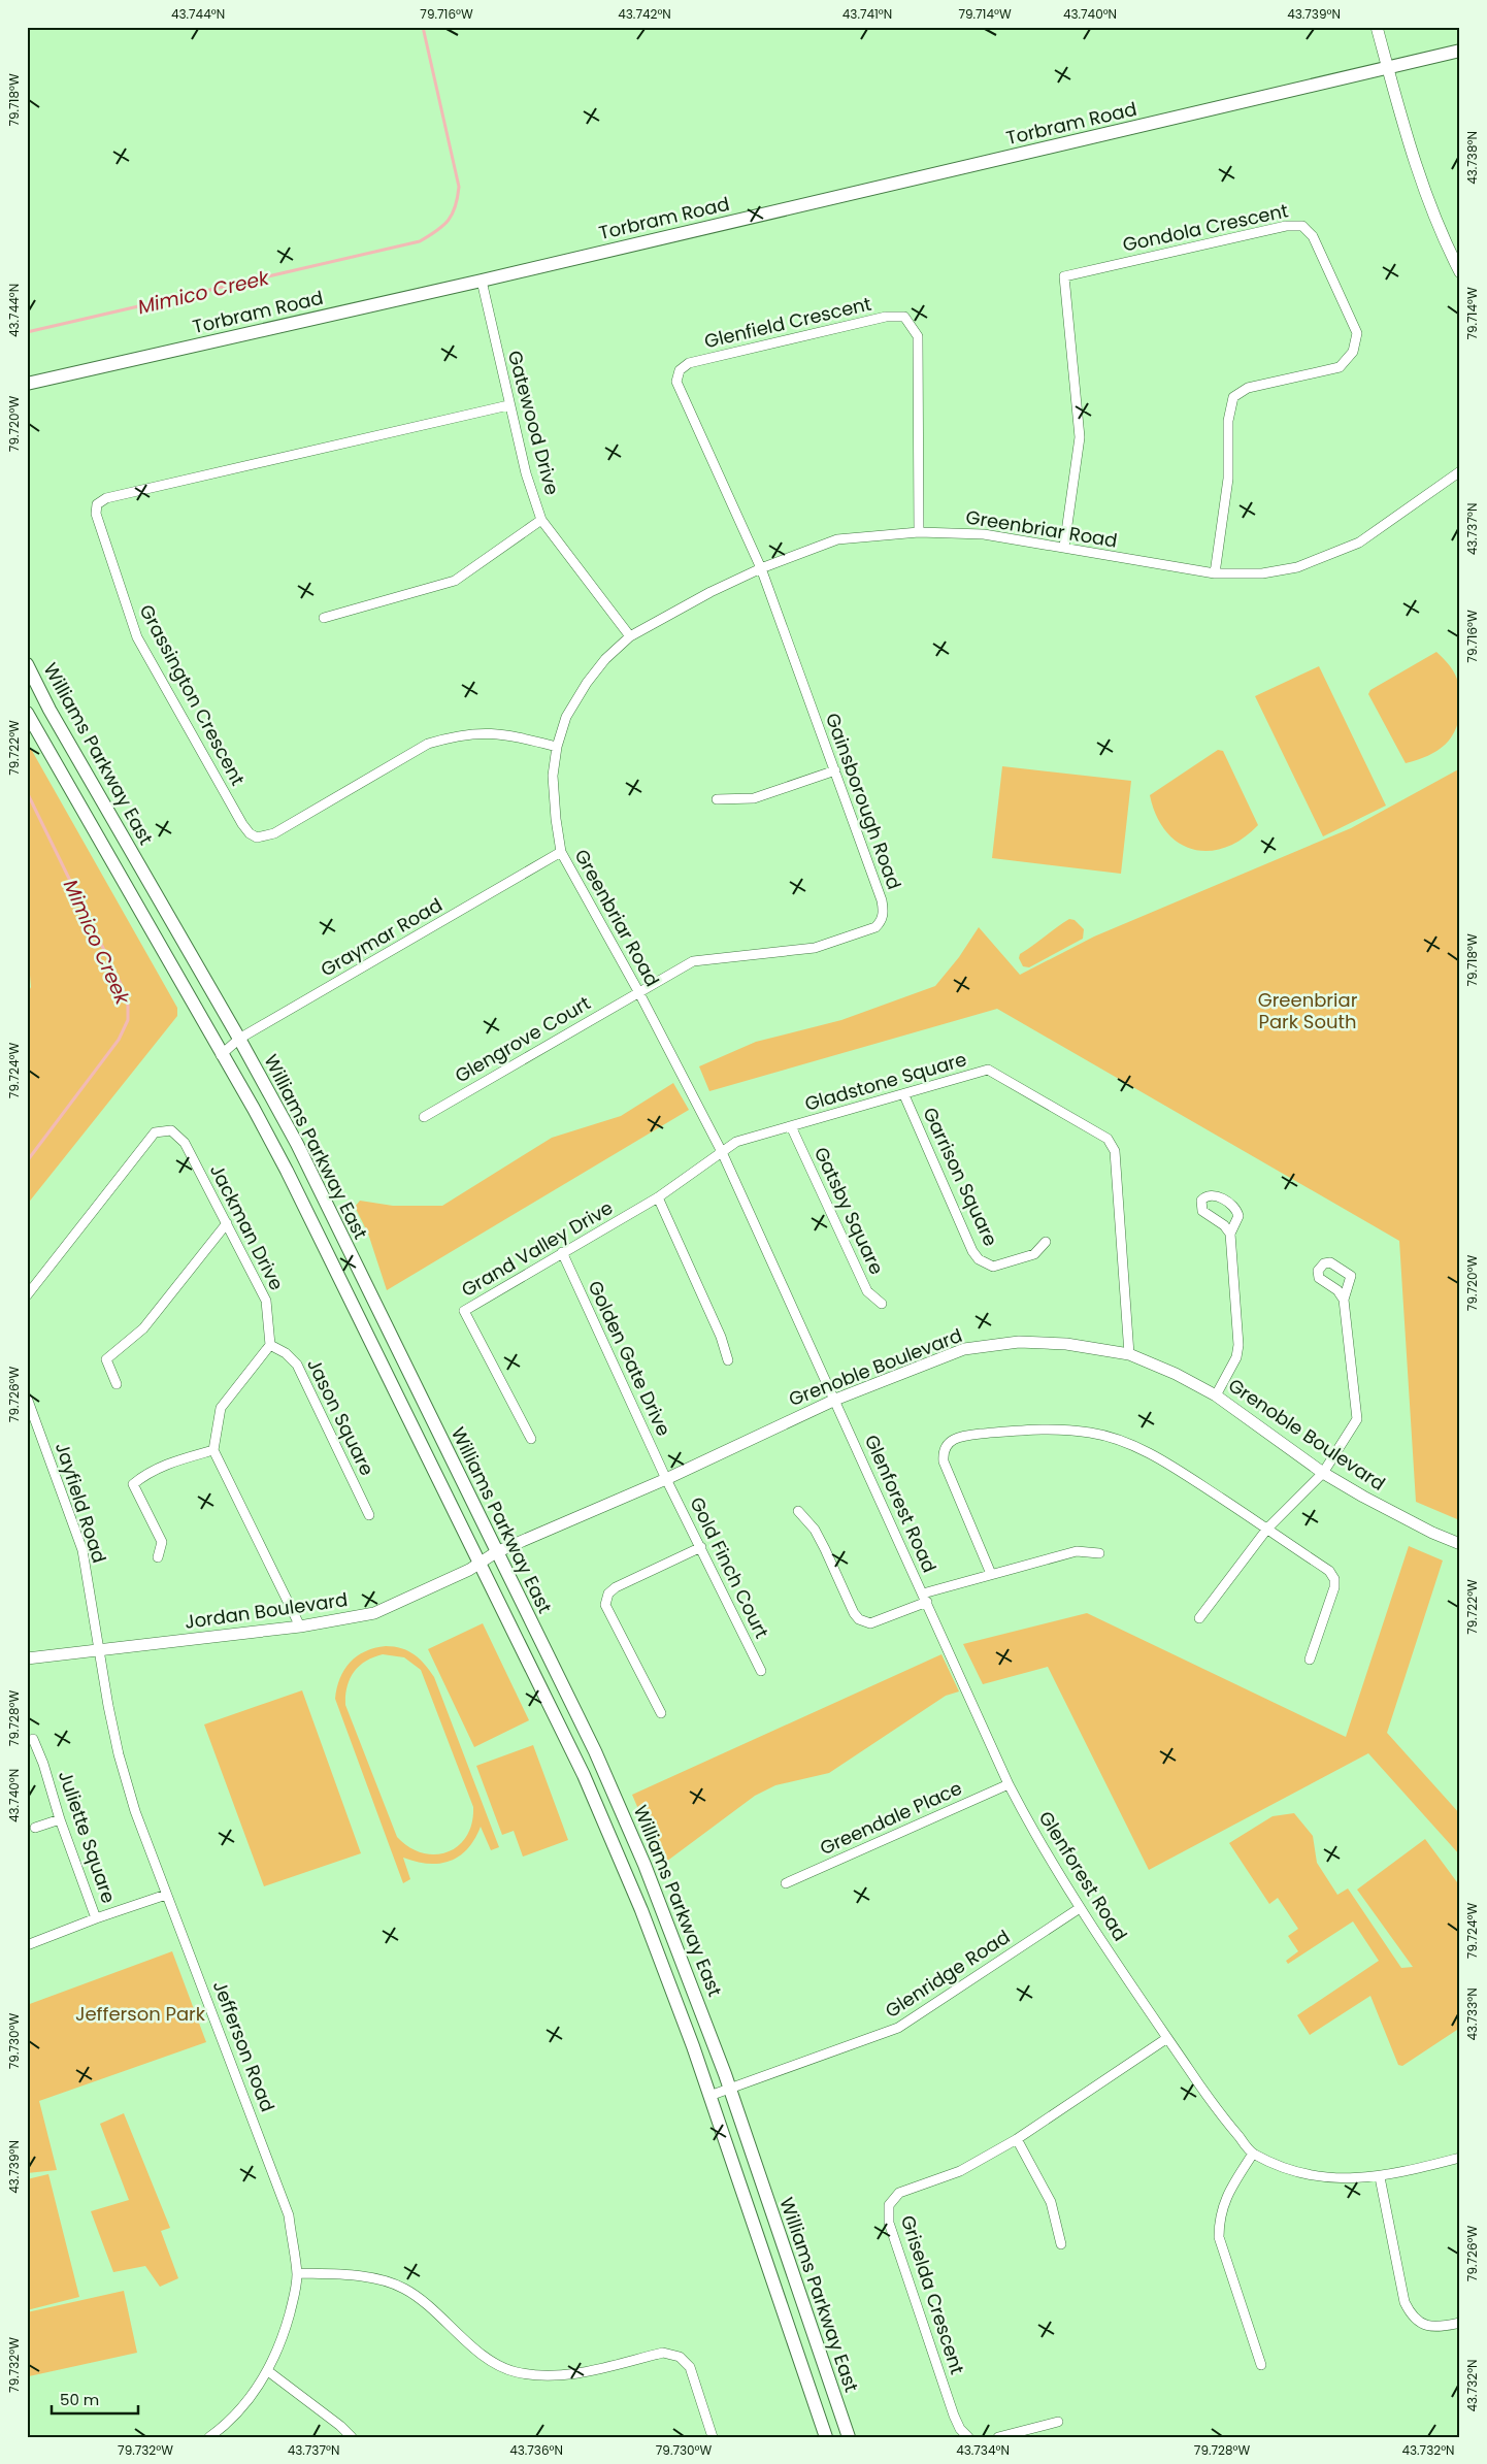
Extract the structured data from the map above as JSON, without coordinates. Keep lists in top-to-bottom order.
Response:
{
  "streets": {
    "main road": ["Torbram Road", "Williams Parkway East"],
    "street": [
      "Gondola Crescent",
      "Glenfield Crescent",
      "Gatewood Drive",
      "Greenbriar Road",
      "Grassington Crescent",
      "Gainsborough Road",
      "Graymar Road",
      "Glengrove Court",
      "Gladstone Square",
      "Garrison Square",
      "Gatsby Square",
      "Jackman Drive",
      "Grand Valley Drive",
      "Golden Gate Drive",
      "Grenoble Boulevard",
      "Jason Square",
      "Jayfield Road",
      "Glenforest Road",
      "Gold Finch Court",
      "Jordan Boulevard",
      "Greendale Place",
      "Juliette Square",
      "Glenridge Road",
      "Jefferson Road",
      "Griselda Crescent"
    ]
  },
  "crossings": [
    ["Torbram Road", "Gatewood Drive"],
    ["Gondola Crescent", "Greenbriar Road"],
    ["Glenfield Crescent", "Greenbriar Road"],
    ["Glenfield Crescent", "Gainsborough Road"],
    ["Gatewood Drive", "Greenbriar Road"],
    ["Gatewood Drive", "Grassington Crescent"],
    ["Greenbriar Road", "Grassington Crescent"],
    ["Greenbriar Road", "Gainsborough Road"],
    ["Greenbriar Road", "Graymar Road"],
    ["Greenbriar Road", "Glengrove Court"],
    ["Greenbriar Road", "Gladstone Square"],
    ["Greenbriar Road", "Grand Valley Drive"],
    ["Greenbriar Road", "Grenoble Boulevard"],
    ["Greenbriar Road", "Glenforest Road"],
    ["Williams Parkway East", "Graymar Road"],
    ["Williams Parkway East", "Grenoble Boulevard"],
    ["Williams Parkway East", "Jordan Boulevard"],
    ["Williams Parkway East", "Glenridge Road"],
    ["Gainsborough Road", "Glengrove Court"],
    ["Gladstone Square", "Garrison Square"],
    ["Gladstone Square", "Gatsby Square"],
    ["Gladstone Square", "Grand Valley Drive"],
    ["Gladstone Square", "Grenoble Boulevard"],
    ["Jackman Drive", "Jason Square"],
    ["Grand Valley Drive", "Golden Gate Drive"],
    ["Golden Gate Drive", "Grenoble Boulevard"],
    ["Golden Gate Drive", "Gold Finch Court"],
    ["Grenoble Boulevard", "Glenforest Road"],
    ["Grenoble Boulevard", "Gold Finch Court"],
    ["Grenoble Boulevard", "Jordan Boulevard"],
    ["Jayfield Road", "Jordan Boulevard"],
    ["Jayfield Road", "Jefferson Road"],
    ["Glenforest Road", "Greendale Place"],
    ["Glenforest Road", "Glenridge Road"],
    ["Glenforest Road", "Griselda Crescent"],
    ["Jordan Boulevard", "Jefferson Road"]
  ],
  "water": ["Mimico Creek"],
  "parks": ["Greenbriar Park South", "Jefferson Park"],
  "scale_bar": "50 m",
  "coordinates": [
    "43.744°N",
    "79.716°W",
    "43.742°N",
    "43.741°N",
    "79.714°W",
    "43.740°N",
    "43.739°N",
    "79.718°W",
    "43.738°N",
    "79.720°W",
    "43.737°N",
    "79.722°W",
    "79.724°W",
    "79.726°W",
    "79.728°W",
    "43.733°N",
    "79.730°W",
    "79.732°W",
    "43.732°N",
    "43.736°N",
    "43.734°N"
  ]
}
